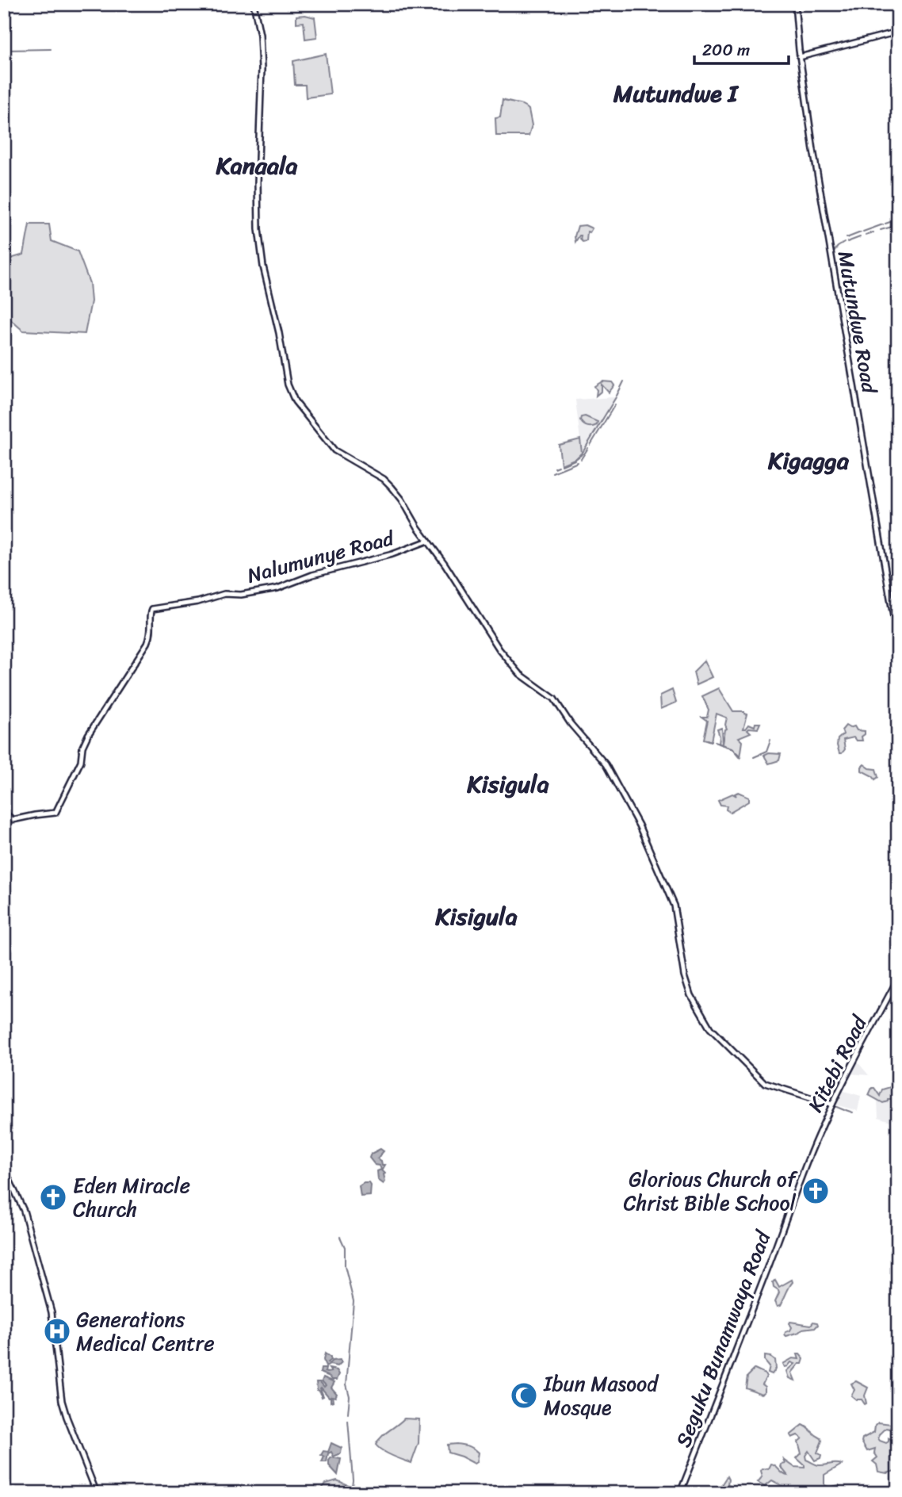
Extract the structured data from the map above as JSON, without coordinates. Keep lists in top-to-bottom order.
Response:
{
  "streets": {
    "street": [
      "Mutundwe Road",
      "Nalumunye Road",
      "Kitebi Road",
      "Seguku Bunamwaya Road"
    ]
  },
  "crossings": [
    ["Kitebi Road", "Seguku Bunamwaya Road"]
  ],
  "districts": [
    "Mutundwe I",
    "Kanaala",
    "Kigagga",
    "Kisigula",
    "Kisigula"
  ],
  "places": {
    "church": ["Glorious Church of Christ Bible School", "Eden Miracle Church"],
    "hospital": ["Generations Medical Centre"],
    "mosque": ["Ibun Masood Mosque"]
  },
  "scale_bar": "200 m"
}
